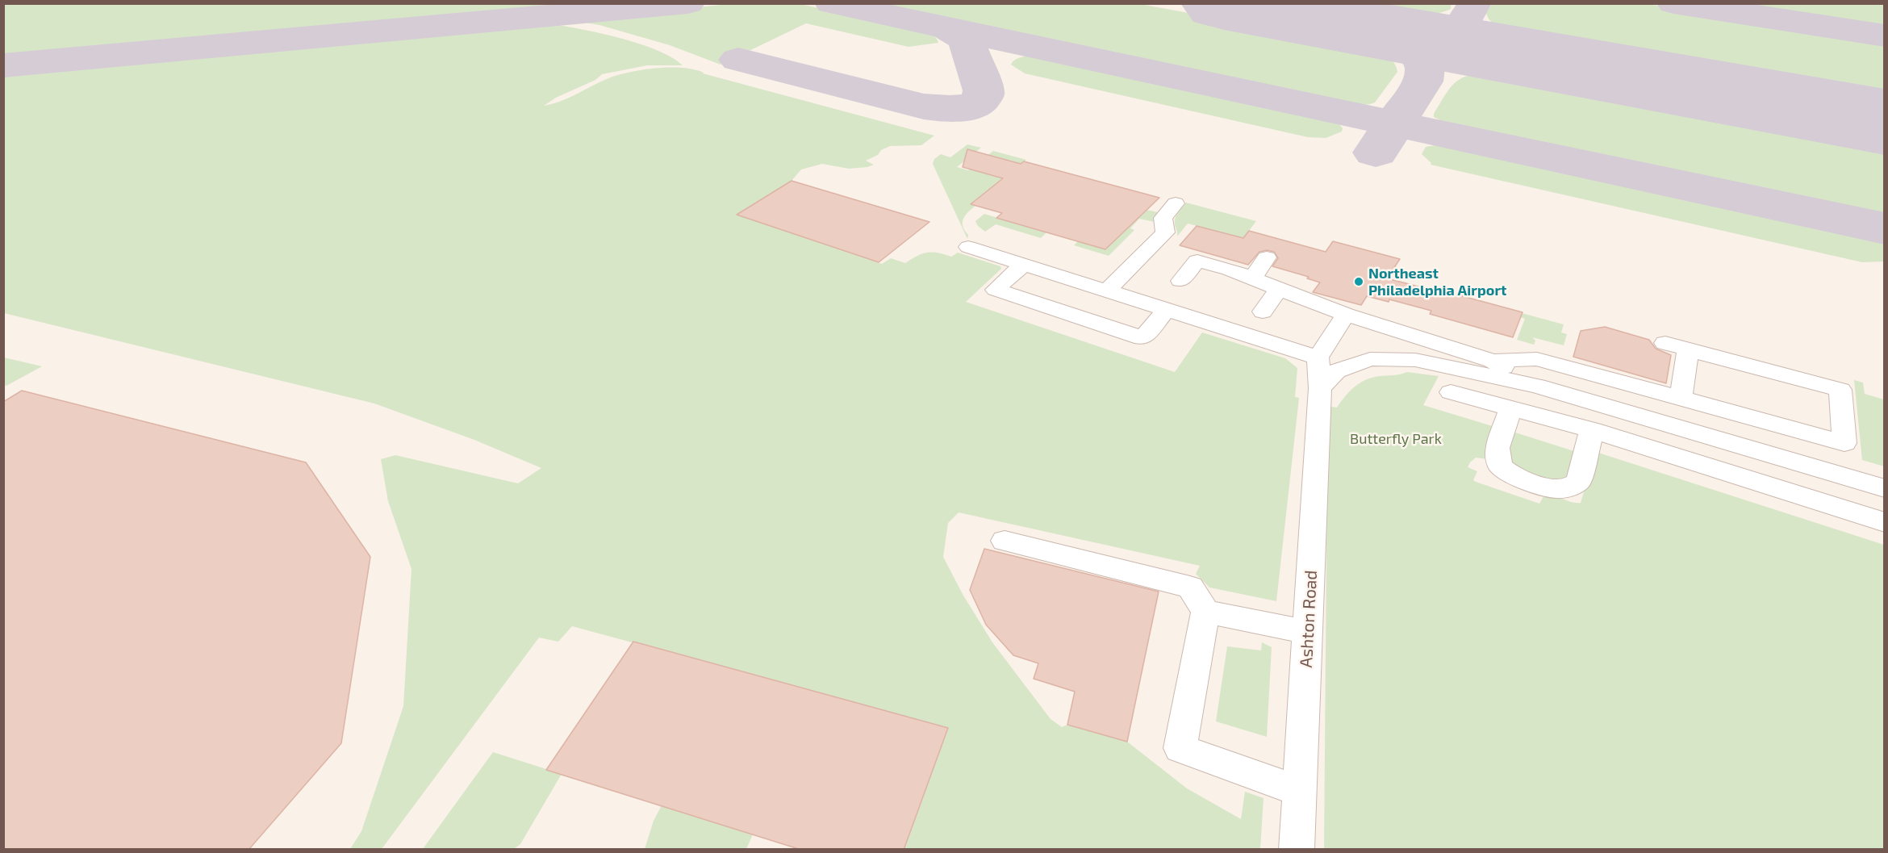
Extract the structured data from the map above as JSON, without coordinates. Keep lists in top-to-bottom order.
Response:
{
  "streets": {
    "street": ["Ashton Road"]
  },
  "parks": ["Butterfly Park"],
  "places": ["Northeast Philadelphia Airport"]
}
